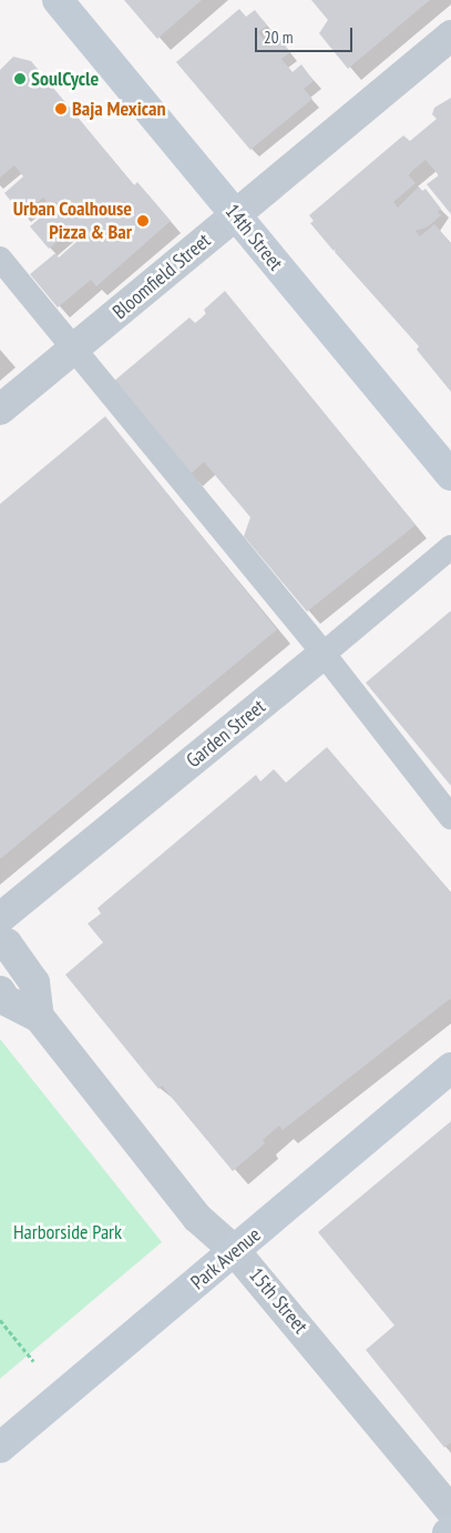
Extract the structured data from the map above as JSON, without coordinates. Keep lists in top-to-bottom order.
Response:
{
  "streets": {
    "main road": ["14th Street", "Park Avenue"],
    "street": ["Bloomfield Street", "Garden Street", "15th Street"]
  },
  "crossings": [
    ["14th Street", "Bloomfield Street"],
    ["Park Avenue", "15th Street"]
  ],
  "parks": ["Harborside Park"],
  "places": ["SoulCycle", "Baja Mexican", "Urban Coalhouse Pizza & Bar"],
  "scale_bar": "20 m"
}
